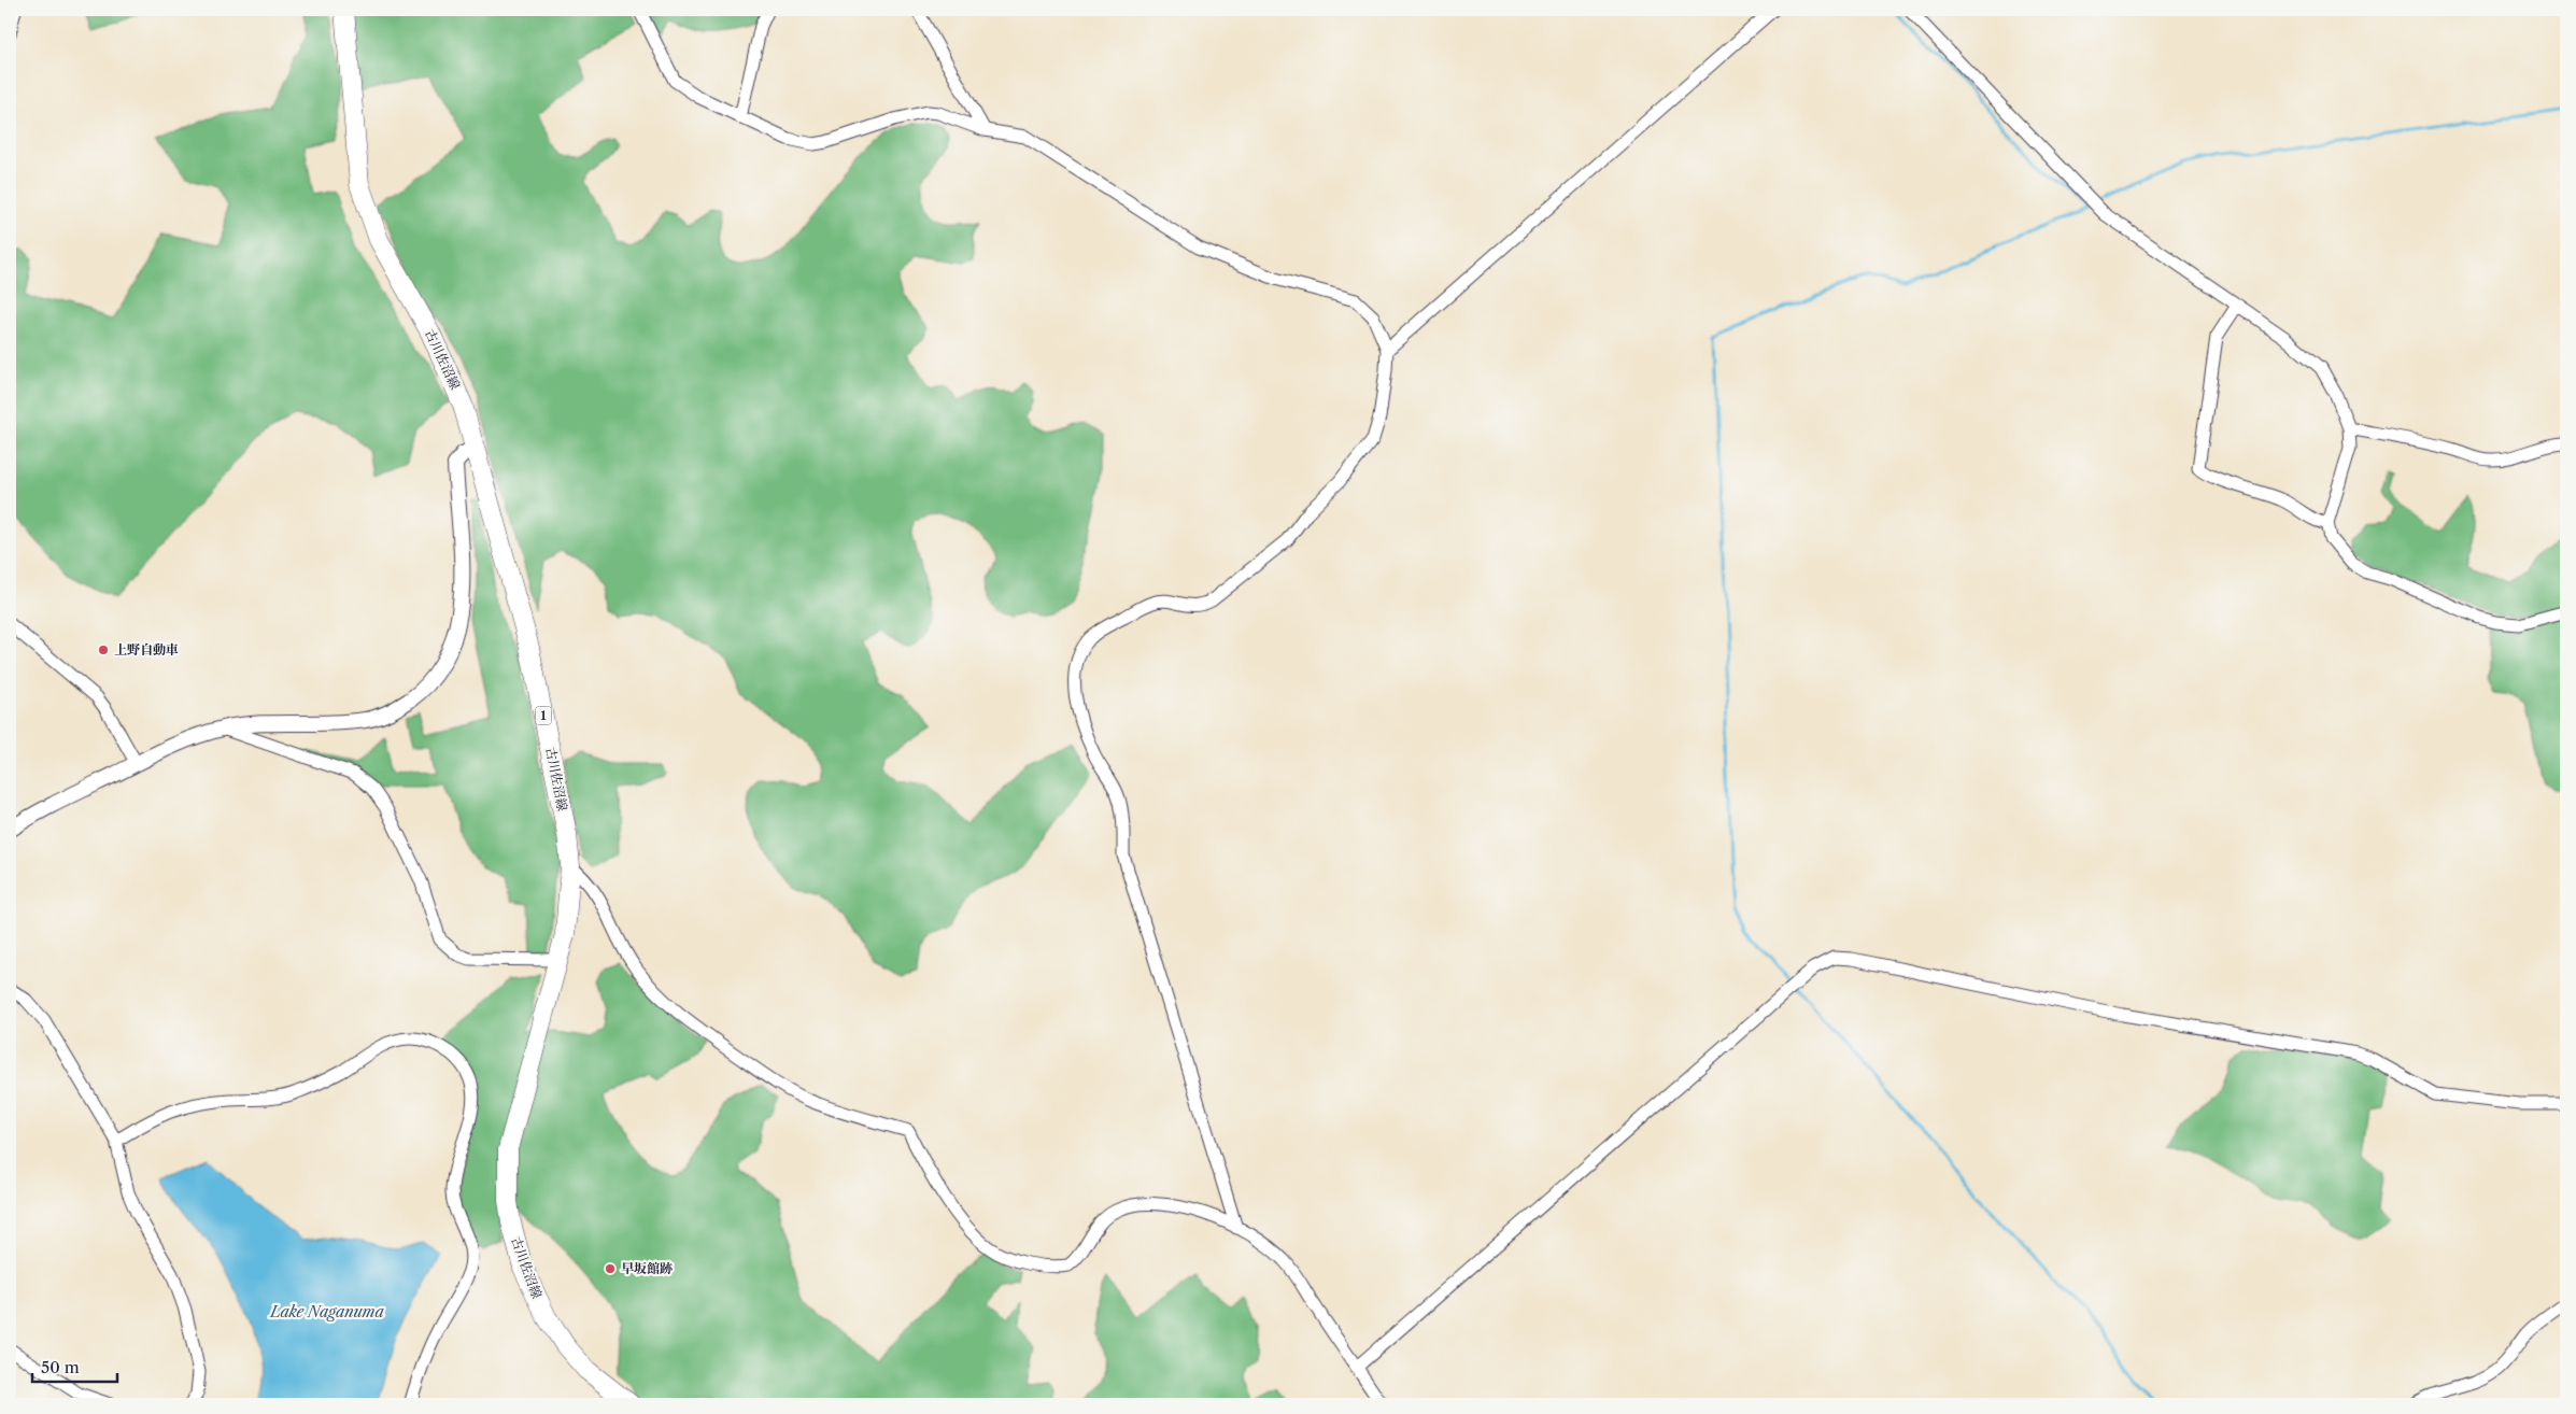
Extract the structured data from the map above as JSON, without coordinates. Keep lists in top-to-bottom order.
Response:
{
  "streets": {
    "main road": ["古川佐沼線", "1"]
  },
  "water": ["Lake Naganuma"],
  "places": ["上野自動車", "早坂館跡"],
  "scale_bar": "50 m"
}
